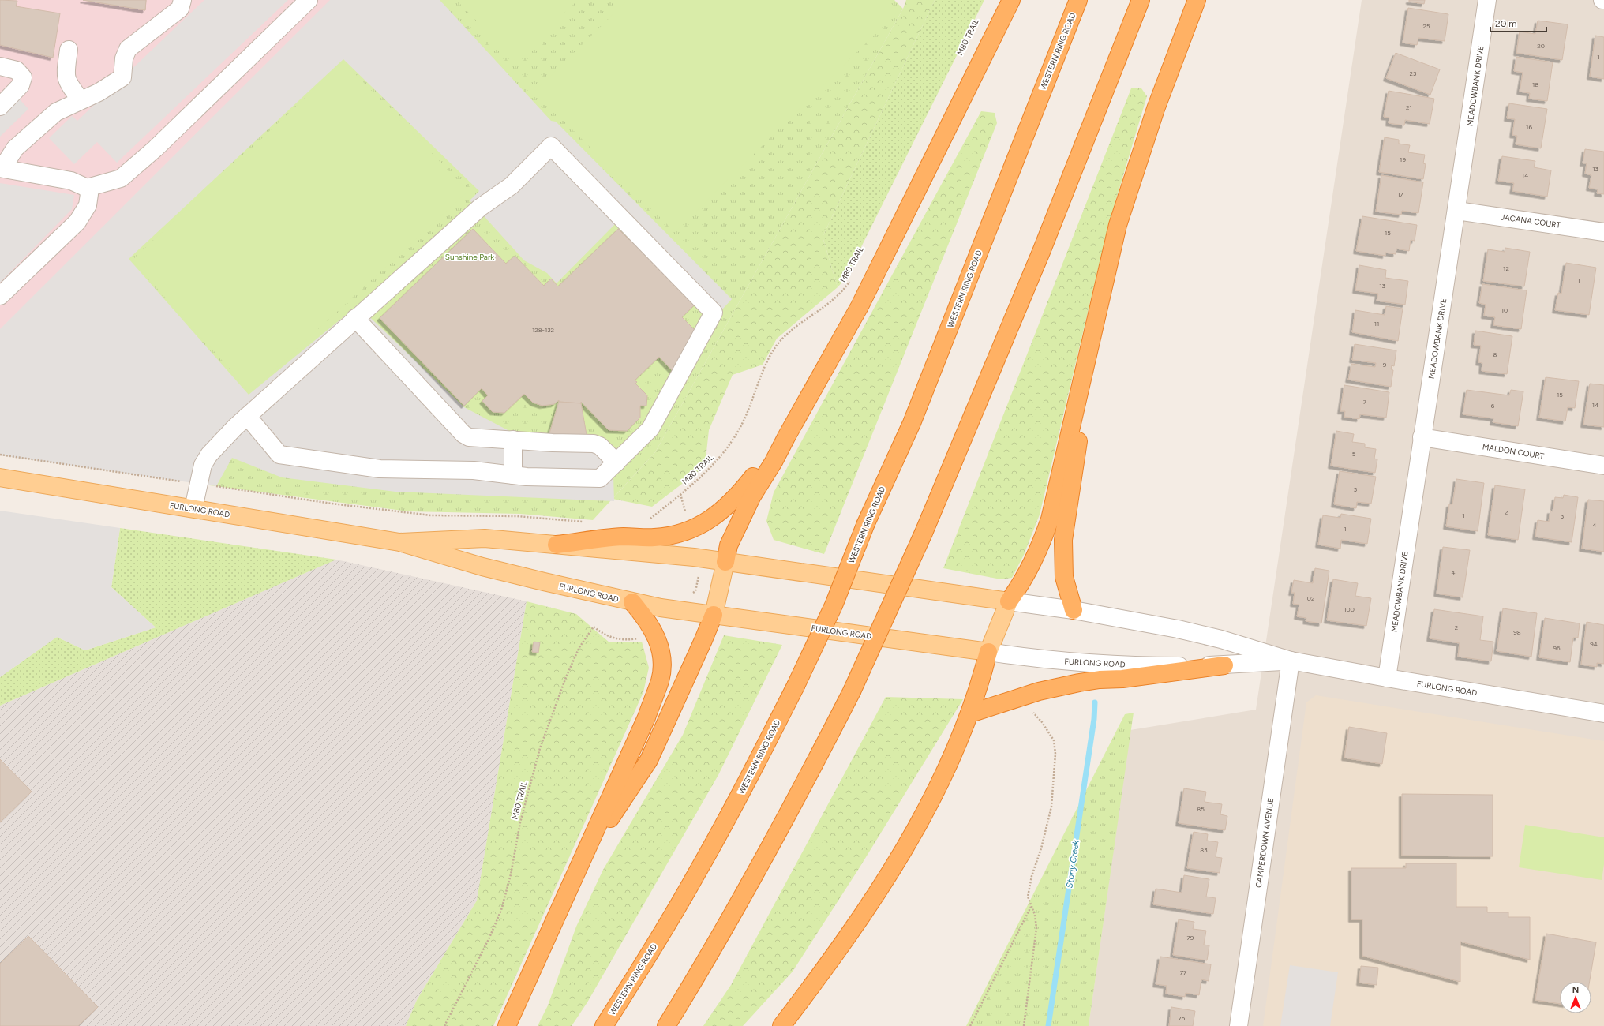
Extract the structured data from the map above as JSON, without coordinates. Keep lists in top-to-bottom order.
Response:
{
  "streets": {
    "highway": ["WESTERN RING ROAD"],
    "main road": ["FURLONG ROAD"],
    "street": [
      "MEADOWBANK DRIVE",
      "JACANA COURT",
      "MALDON COURT",
      "CAMPERDOWN AVENUE"
    ],
    "path": ["M80 TRAIL"]
  },
  "crossings": [
    ["MEADOWBANK DRIVE", "JACANA COURT"],
    ["MEADOWBANK DRIVE", "MALDON COURT"],
    ["MEADOWBANK DRIVE", "FURLONG ROAD"],
    ["FURLONG ROAD", "CAMPERDOWN AVENUE"]
  ],
  "water": ["Stony Creek"],
  "parks": ["Sunshine Park"],
  "house_numbers": [
    "25",
    "20",
    "1",
    "23",
    "18",
    "21",
    "16",
    "19",
    "13",
    "14",
    "17",
    "15",
    "12",
    "1",
    "13",
    "10",
    "11",
    "128-132",
    "8",
    "9",
    "15",
    "7",
    "14",
    "6",
    "5",
    "3",
    "2",
    "1",
    "3",
    "4",
    "1",
    "4",
    "102",
    "100",
    "2",
    "98",
    "94",
    "96",
    "85",
    "83",
    "79",
    "77",
    "75"
  ],
  "scale_bar": "20 m",
  "north": "top"
}
